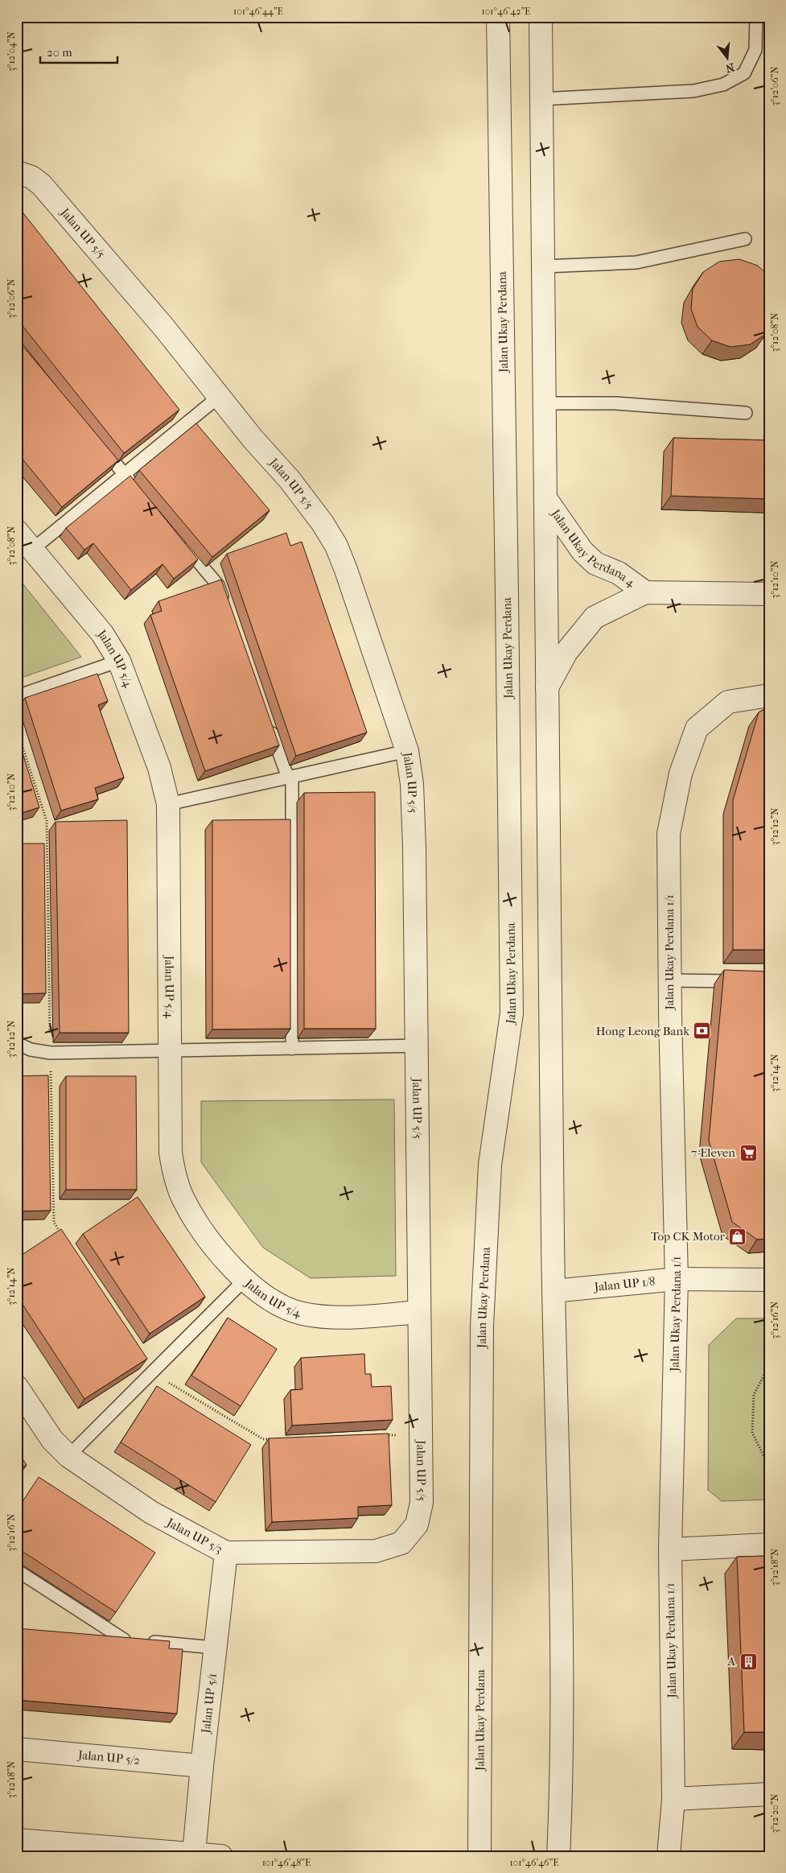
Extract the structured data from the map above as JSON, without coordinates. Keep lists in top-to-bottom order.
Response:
{
  "streets": {
    "street": [
      "Jalan UP 5/5",
      "Jalan Ukay Perdana",
      "Jalan Ukay Perdana 4",
      "Jalan UP 5/4",
      "Jalan Ukay Perdana 1/1",
      "Jalan UP 1/8",
      "Jalan UP 5/3",
      "Jalan UP 5/1",
      "Jalan UP 5/2"
    ]
  },
  "crossings": [
    ["Jalan UP 5/5", "Jalan UP 5/4"],
    ["Jalan UP 5/5", "Jalan UP 5/3"],
    ["Jalan Ukay Perdana 1/1", "Jalan UP 1/8"],
    ["Jalan UP 5/3", "Jalan UP 5/1"],
    ["Jalan UP 5/1", "Jalan UP 5/2"]
  ],
  "places": {
    "bank": ["Hong Leong Bank"],
    "supermarket": ["7-Eleven"],
    "shop": ["Top CK Motor"],
    "building": ["A"]
  },
  "scale_bar": "20 m",
  "north": "bottom",
  "coordinates": [
    "101°46'44\"E",
    "101°46'42\"E",
    "3°12'04\"N",
    "3°12'06\"N",
    "3°12'08\"N",
    "3°12'10\"N",
    "3°12'12\"N",
    "3°12'14\"N",
    "3°12'16\"N",
    "3°12'18\"N",
    "3°12'20\"N",
    "101°46'48\"E",
    "101°46'46\"E"
  ]
}
